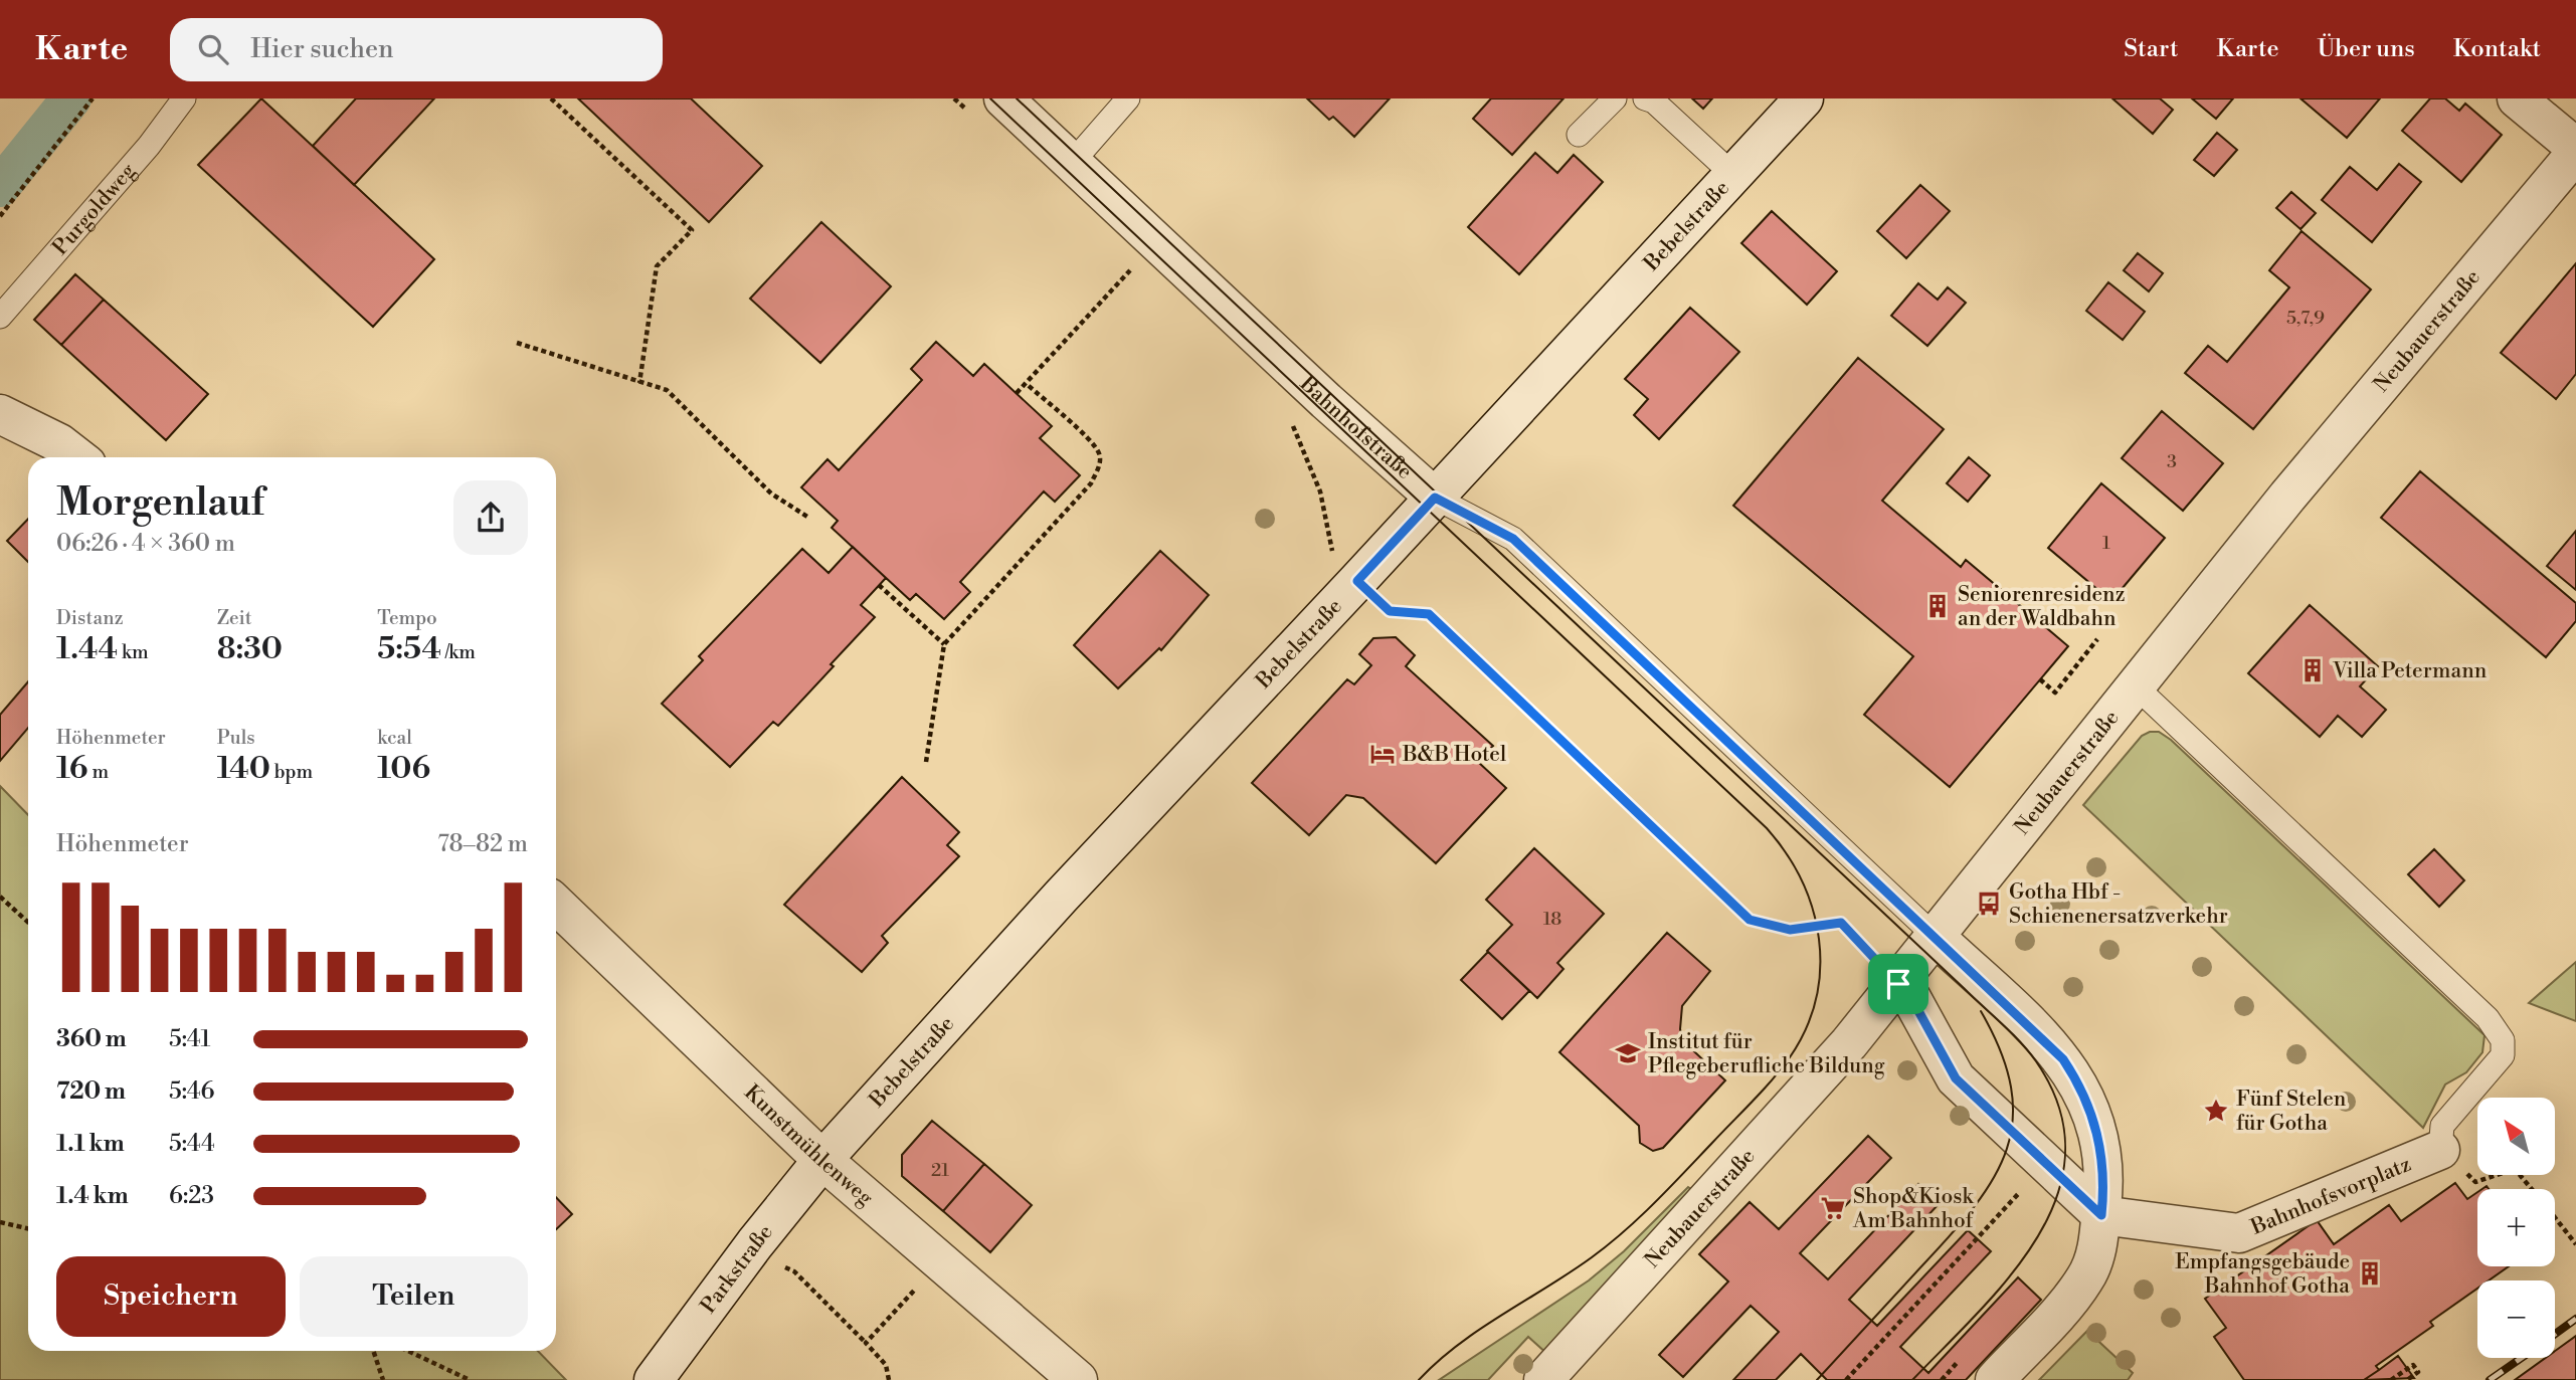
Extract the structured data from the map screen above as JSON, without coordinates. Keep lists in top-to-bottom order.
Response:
{
  "streets": {
    "street": [
      "Bebelstraße",
      "Neubauerstraße",
      "Bahnhofstraße",
      "Kunstmühlenweg",
      "Bahnhofsvorplatz",
      "Parkstraße"
    ],
    "lane": ["Purgoldweg"]
  },
  "crossings": [
    ["Bebelstraße", "Bahnhofstraße"],
    ["Bebelstraße", "Kunstmühlenweg"],
    ["Bebelstraße", "Parkstraße"],
    ["Neubauerstraße", "Bahnhofstraße"],
    ["Bahnhofstraße", "Bahnhofsvorplatz"],
    ["Kunstmühlenweg", "Parkstraße"]
  ],
  "places": {
    "building": ["Seniorenresidenz an der Waldbahn", "Villa Petermann", "Empfangsgebäude Bahnhof Gotha"],
    "hotel": ["B&B Hotel"],
    "bus stop": ["Gotha Hbf - Schienenersatzverkehr"],
    "school or university": ["Institut für Pflegeberufliche Bildung"],
    "place": ["Fünf Stelen für Gotha"],
    "supermarket": ["Shop&Kiosk Am Bahnhof"]
  },
  "house_numbers": [
    "5,7,9",
    "3",
    "1",
    "18",
    "21"
  ],
  "north": "top left",
  "page": {
    "header": "Karte",
    "search": "Hier suchen",
    "nav": [
      "Start",
      "Karte",
      "Über uns",
      "Kontakt"
    ],
    "heading": ["Morgenlauf", "06:26 · 4 × 360 m"],
    "stats": [
      ["Distanz", "1.44 km"],
      ["Zeit", "8:30"],
      ["Tempo", "5:54 /km"],
      ["Höhenmeter", "16 m"],
      ["Puls", "140 bpm"],
      ["kcal", "106"]
    ],
    "chart": ["Höhenmeter", "78–82 m"],
    "list": [
      {
        "name": "360 m",
        "note": "5:41"
      },
      {
        "name": "720 m",
        "note": "5:46"
      },
      {
        "name": "1.1 km",
        "note": "5:44"
      },
      {
        "name": "1.4 km",
        "note": "6:23"
      }
    ],
    "map_buttons": ["+", "−"],
    "buttons": ["Speichern", "Teilen"]
  }
}
